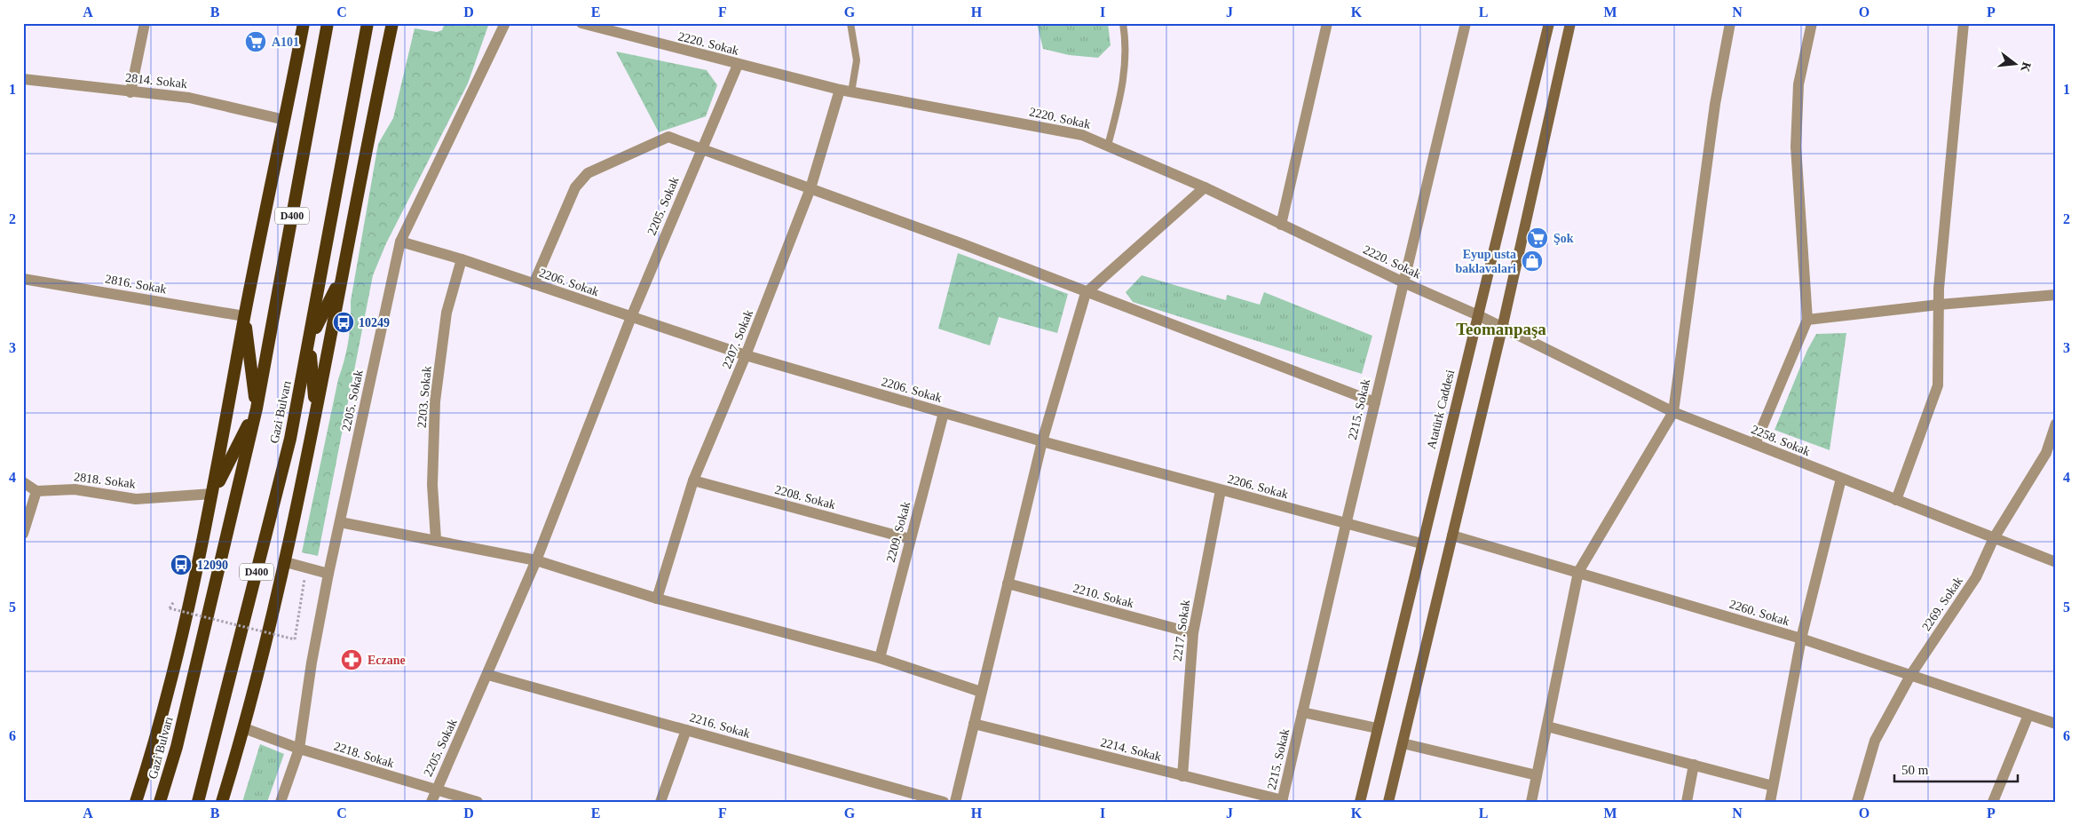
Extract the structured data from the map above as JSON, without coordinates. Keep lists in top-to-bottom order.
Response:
{
  "streets": {
    "highway": ["D400", "Gazi Bulvarı"],
    "main road": ["Atatürk Caddesi"],
    "street": [
      "2220. Sokak",
      "2814. Sokak",
      "2205. Sokak",
      "2206. Sokak",
      "2816. Sokak",
      "2207. Sokak",
      "2203. Sokak",
      "2215. Sokak",
      "2258. Sokak",
      "2818. Sokak",
      "2208. Sokak",
      "2209. Sokak",
      "2210. Sokak",
      "2269. Sokak",
      "2260. Sokak",
      "2217. Sokak",
      "2216. Sokak",
      "2214. Sokak",
      "2218. Sokak"
    ]
  },
  "crossings": [
    ["2220. Sokak", "2205. Sokak"],
    ["2220. Sokak", "2207. Sokak"],
    ["2220. Sokak", "2215. Sokak"],
    ["2220. Sokak", "Atatürk Caddesi"],
    ["2220. Sokak", "2258. Sokak"],
    ["2205. Sokak", "2206. Sokak"],
    ["2205. Sokak", "2216. Sokak"],
    ["2205. Sokak", "2218. Sokak"],
    ["2206. Sokak", "2207. Sokak"],
    ["2206. Sokak", "2203. Sokak"],
    ["2206. Sokak", "2215. Sokak"],
    ["2206. Sokak", "Atatürk Caddesi"],
    ["2206. Sokak", "2209. Sokak"],
    ["2206. Sokak", "2217. Sokak"],
    ["2207. Sokak", "2208. Sokak"],
    ["2215. Sokak", "2214. Sokak"],
    ["2258. Sokak", "2269. Sokak"],
    ["2208. Sokak", "2209. Sokak"],
    ["2210. Sokak", "2217. Sokak"],
    ["2269. Sokak", "2260. Sokak"],
    ["2217. Sokak", "2214. Sokak"]
  ],
  "districts": ["Teomanpaşa"],
  "places": {
    "supermarket": ["A101", "Şok"],
    "shop": ["Eyup usta baklavalari"],
    "bus stop": ["10249", "12090"],
    "pharmacy": ["Eczane"]
  },
  "scale_bar": "50 m",
  "north": "right",
  "grid": {
    "columns": [
      "A",
      "B",
      "C",
      "D",
      "E",
      "F",
      "G",
      "H",
      "I",
      "J",
      "K",
      "L",
      "M",
      "N",
      "O",
      "P"
    ],
    "rows": [
      "1",
      "2",
      "3",
      "4",
      "5",
      "6"
    ]
  }
}
